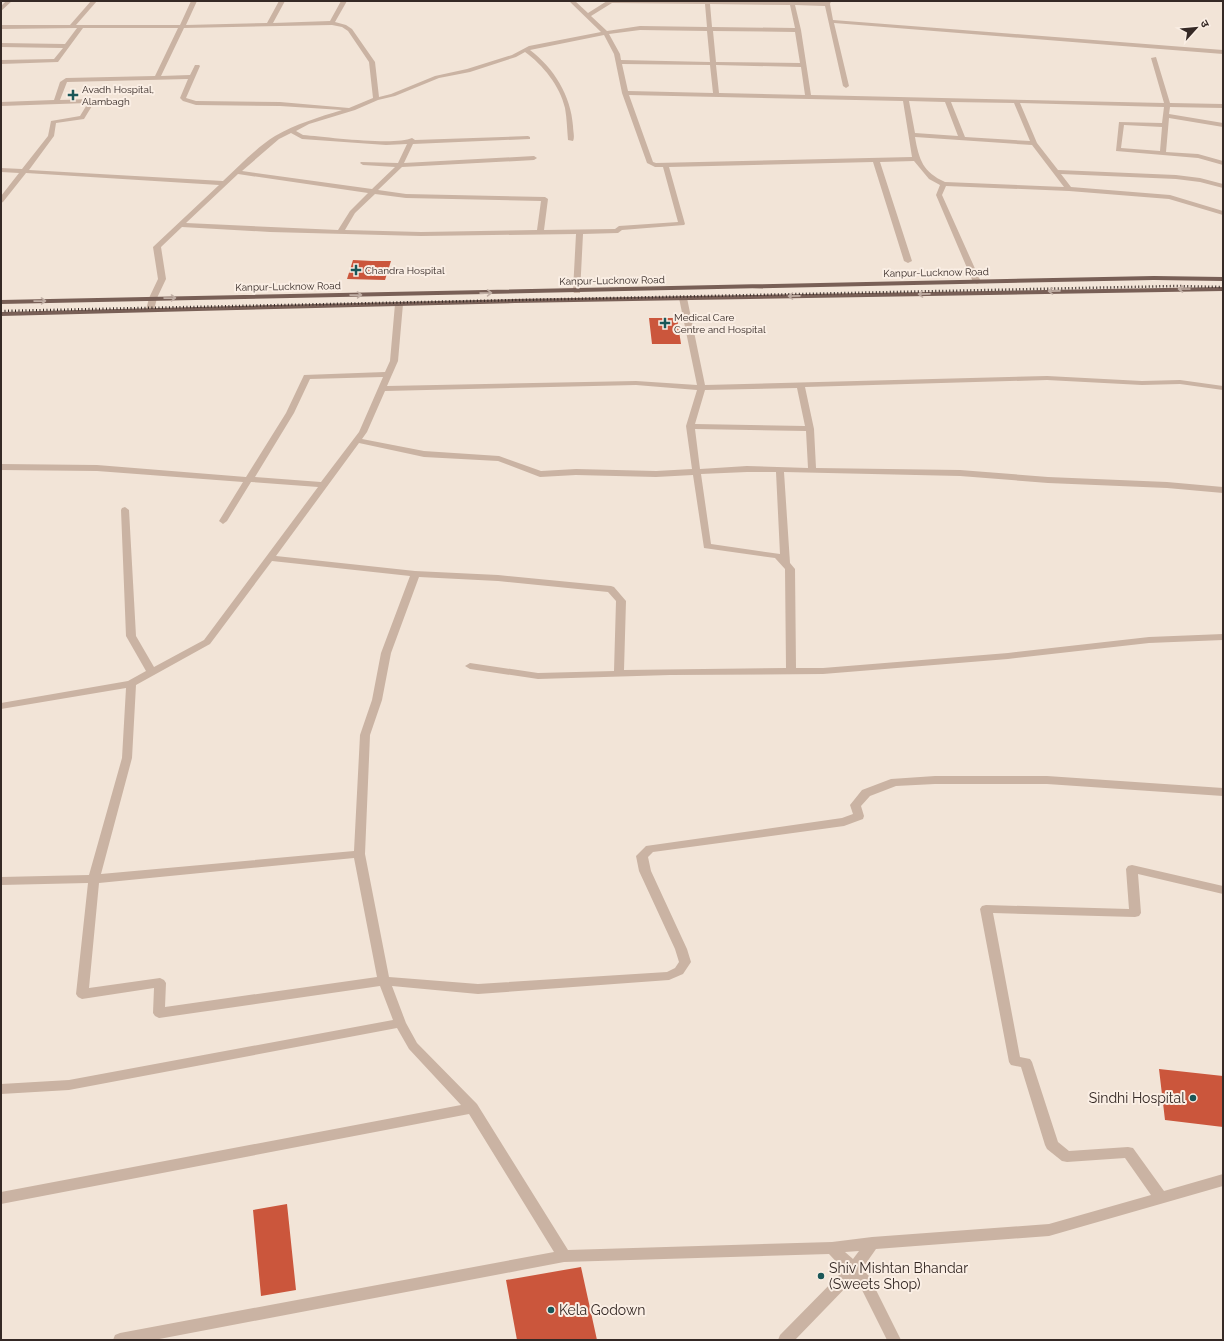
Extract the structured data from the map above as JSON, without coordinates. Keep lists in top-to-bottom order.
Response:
{
  "streets": {
    "main road": ["Kanpur-Lucknow Road"]
  },
  "places": {
    "health": ["Avadh Hospital, Alambagh", "Chandra Hospital", "Medical Care Centre and Hospital"],
    "other": ["Sindhi Hospital", "Shiv Mishtan Bhandar (Sweets Shop)", "Kela Godown"]
  },
  "north": "top right"
}
